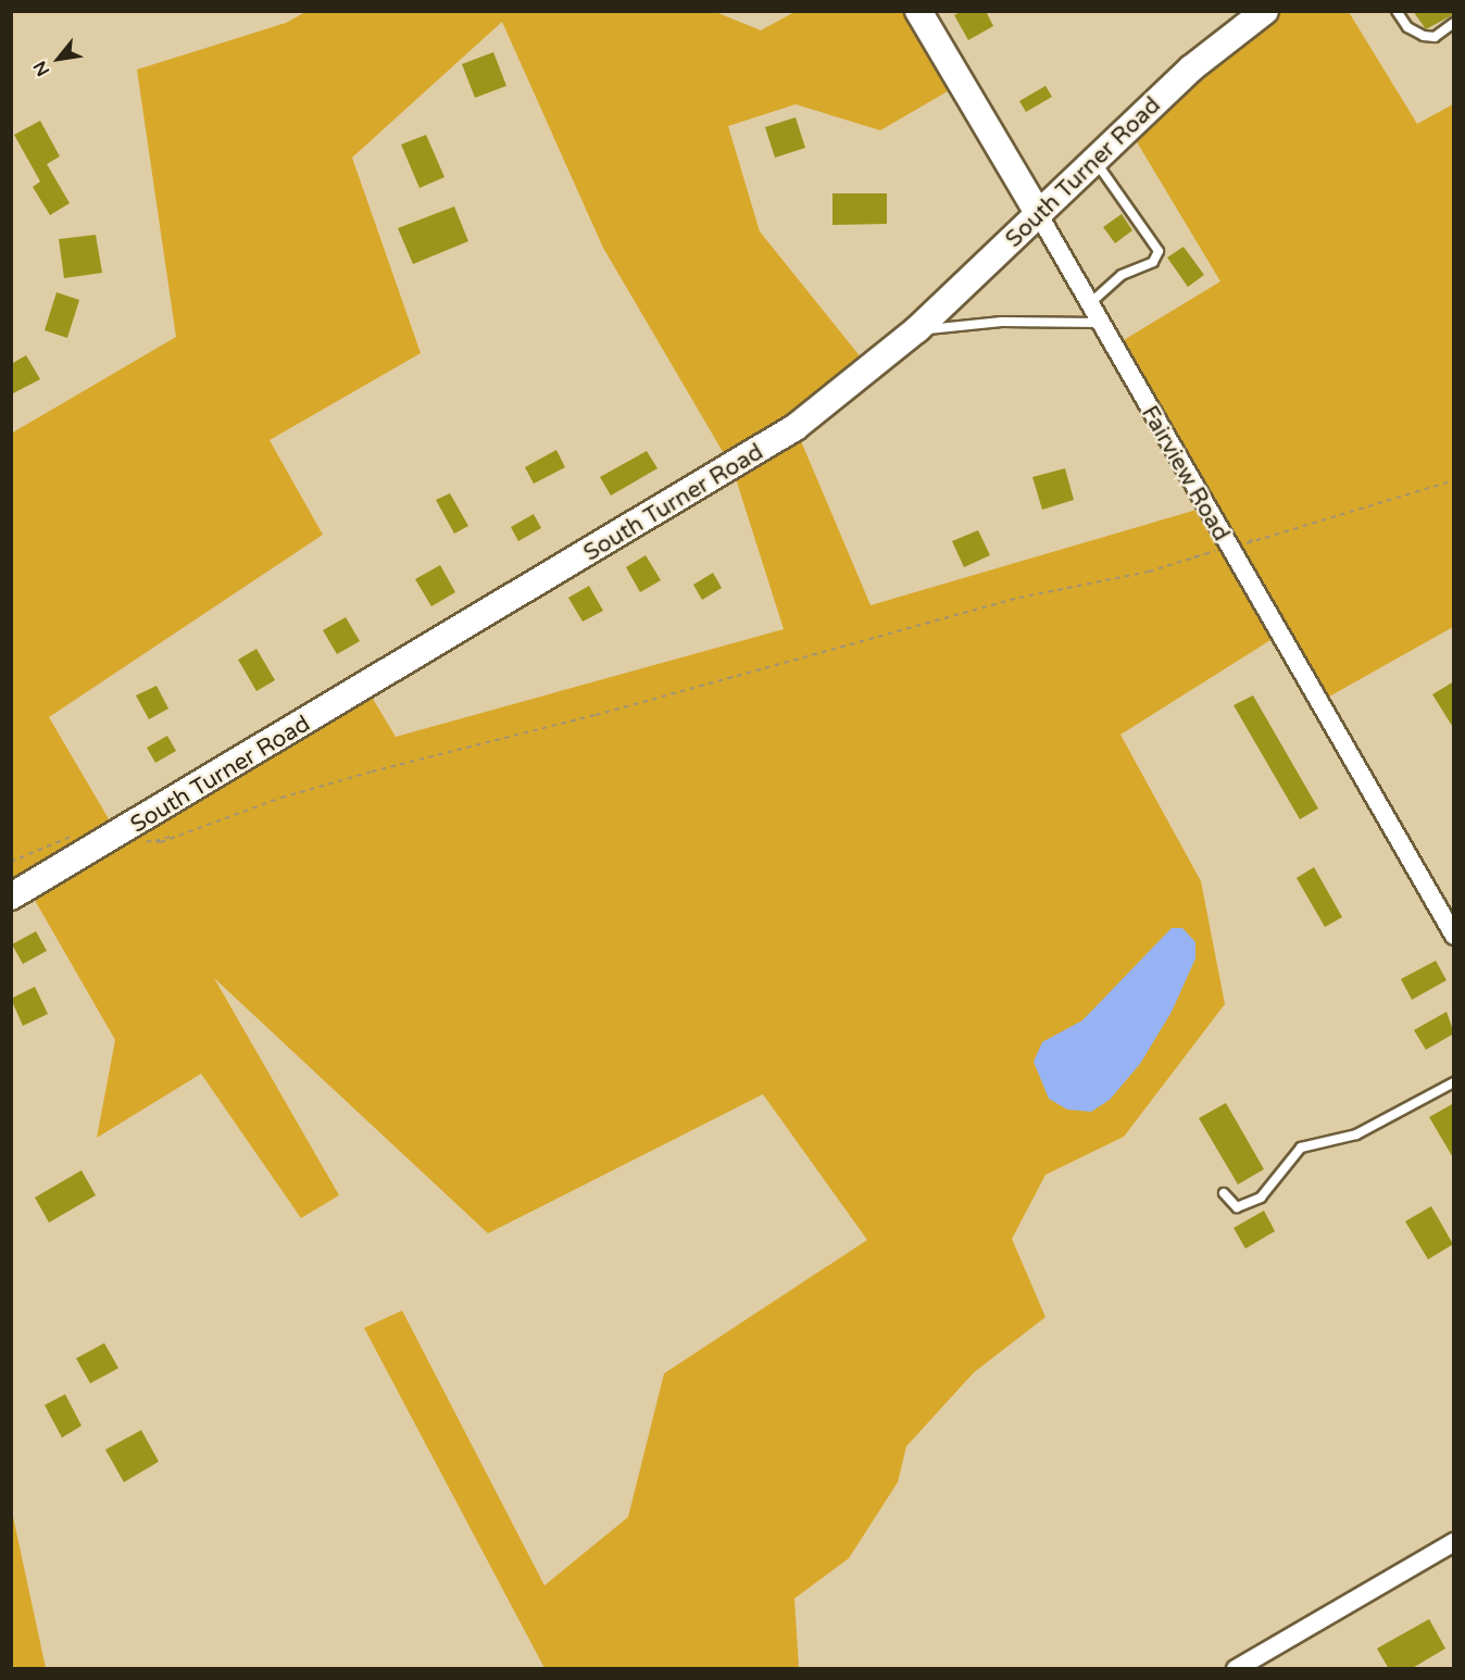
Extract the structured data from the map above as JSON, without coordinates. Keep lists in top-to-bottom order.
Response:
{
  "streets": {
    "street": ["South Turner Road", "Fairview Road"]
  },
  "crossings": [
    ["South Turner Road", "Fairview Road"]
  ],
  "north": "bottom left"
}
